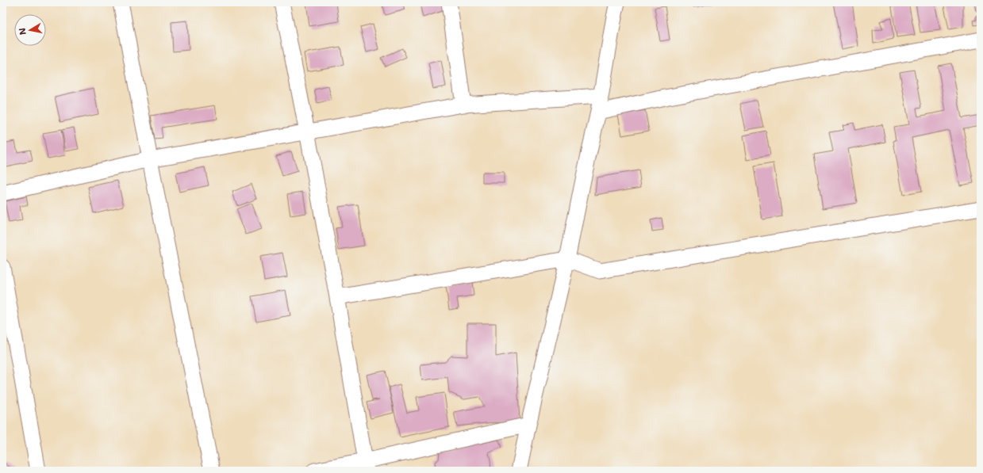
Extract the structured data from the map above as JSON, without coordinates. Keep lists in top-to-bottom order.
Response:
{
  "north": "left"
}
